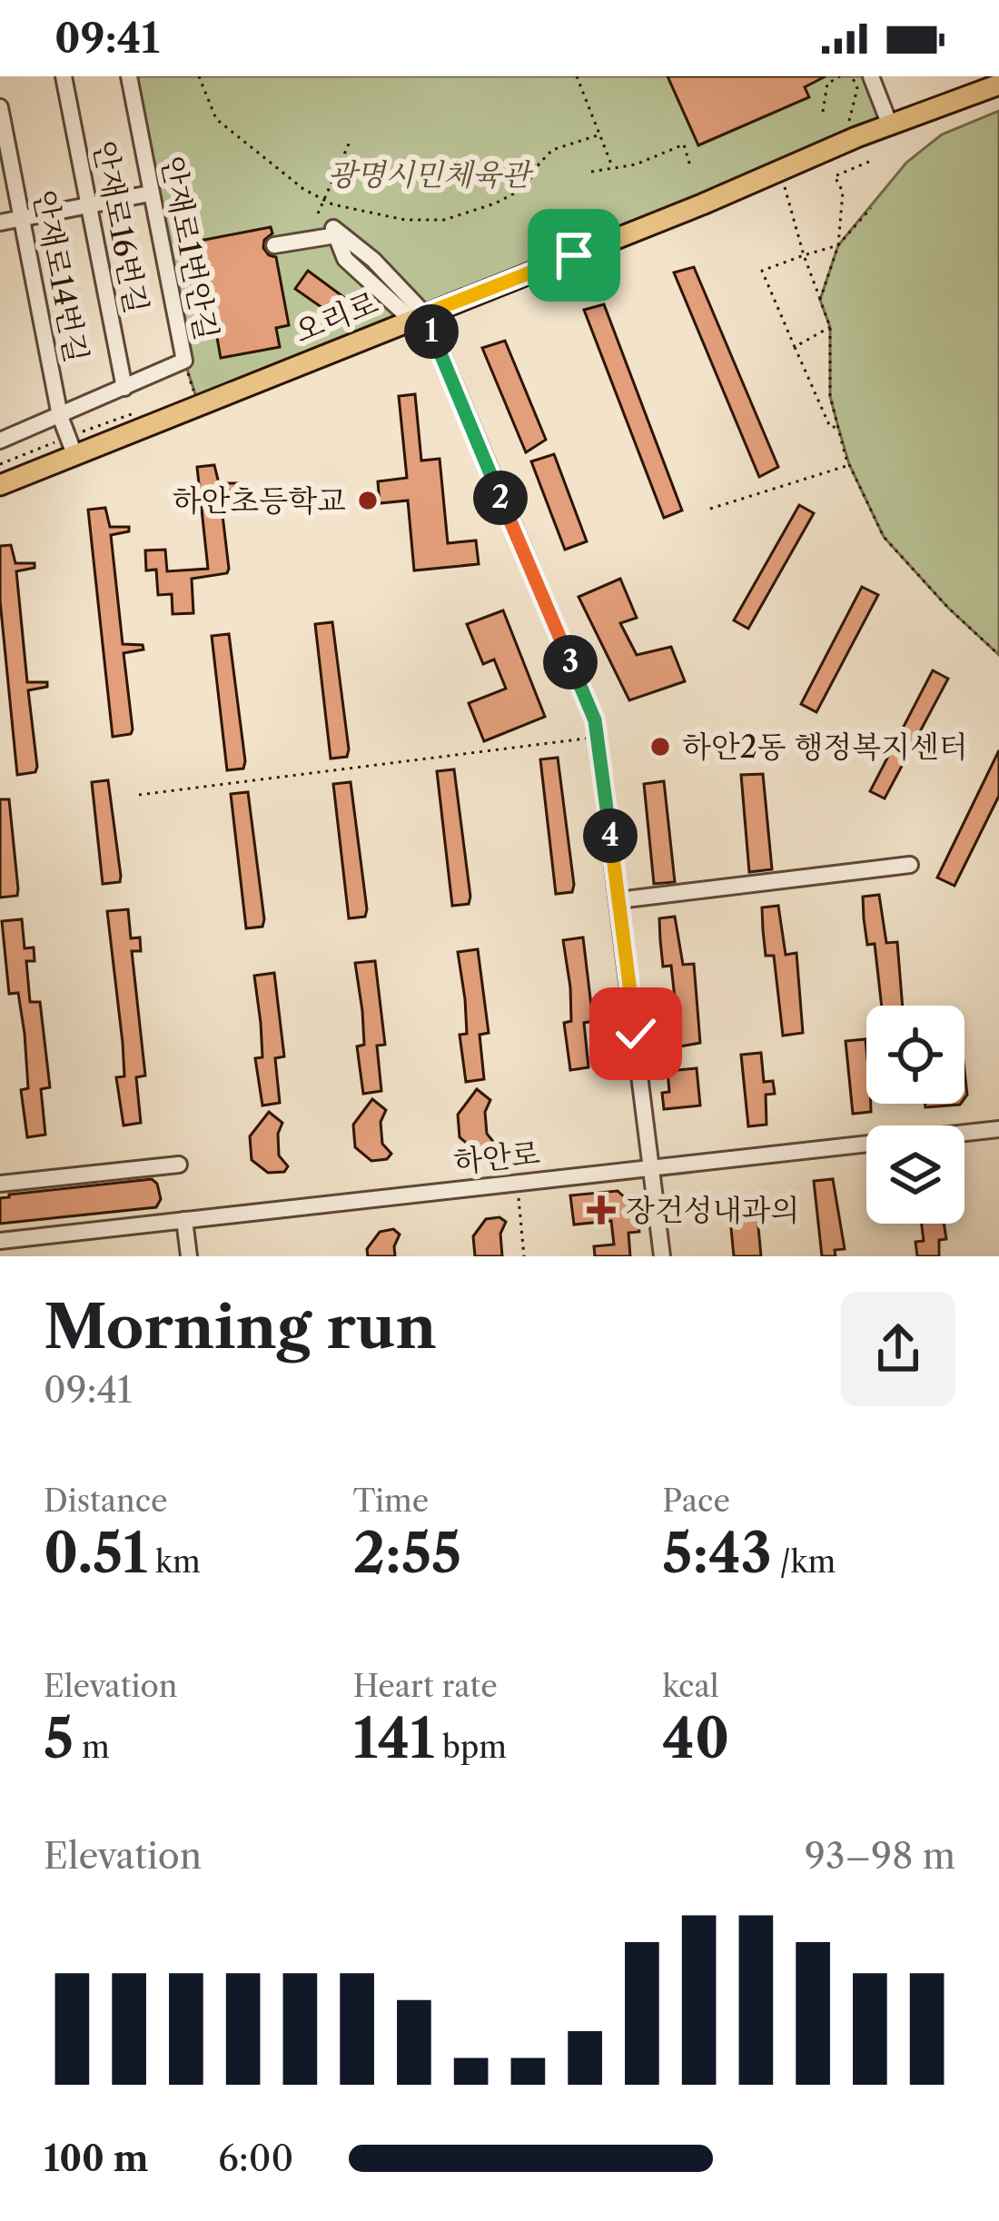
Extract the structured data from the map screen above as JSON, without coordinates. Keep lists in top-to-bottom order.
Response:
{
  "streets": {
    "main road": ["오리로"],
    "street": [
      "안재로16번길",
      "안재로1번안길",
      "안재로14번길",
      "하안로"
    ]
  },
  "crossings": [
    ["안재로16번길", "안재로1번안길"],
    ["안재로1번안길", "안재로14번길"],
    ["안재로14번길", "오리로"]
  ],
  "parks": ["광명시민체육관"],
  "places": {
    "other": ["하안초등학교", "하안2동 행정복지센터"],
    "health": ["장건성내과의"]
  },
  "page": {
    "status": "09:41",
    "pins": [
      "1",
      "2",
      "3",
      "4"
    ],
    "heading": ["Morning run", "09:41"],
    "stats": [
      ["Distance", "0.51 km"],
      ["Time", "2:55"],
      ["Pace", "5:43 /km"],
      ["Elevation", "5 m"],
      ["Heart rate", "141 bpm"],
      ["kcal", "40"]
    ],
    "chart": ["Elevation", "93–98 m"],
    "list": [
      {
        "name": "100 m",
        "note": "6:00"
      }
    ]
  }
}
